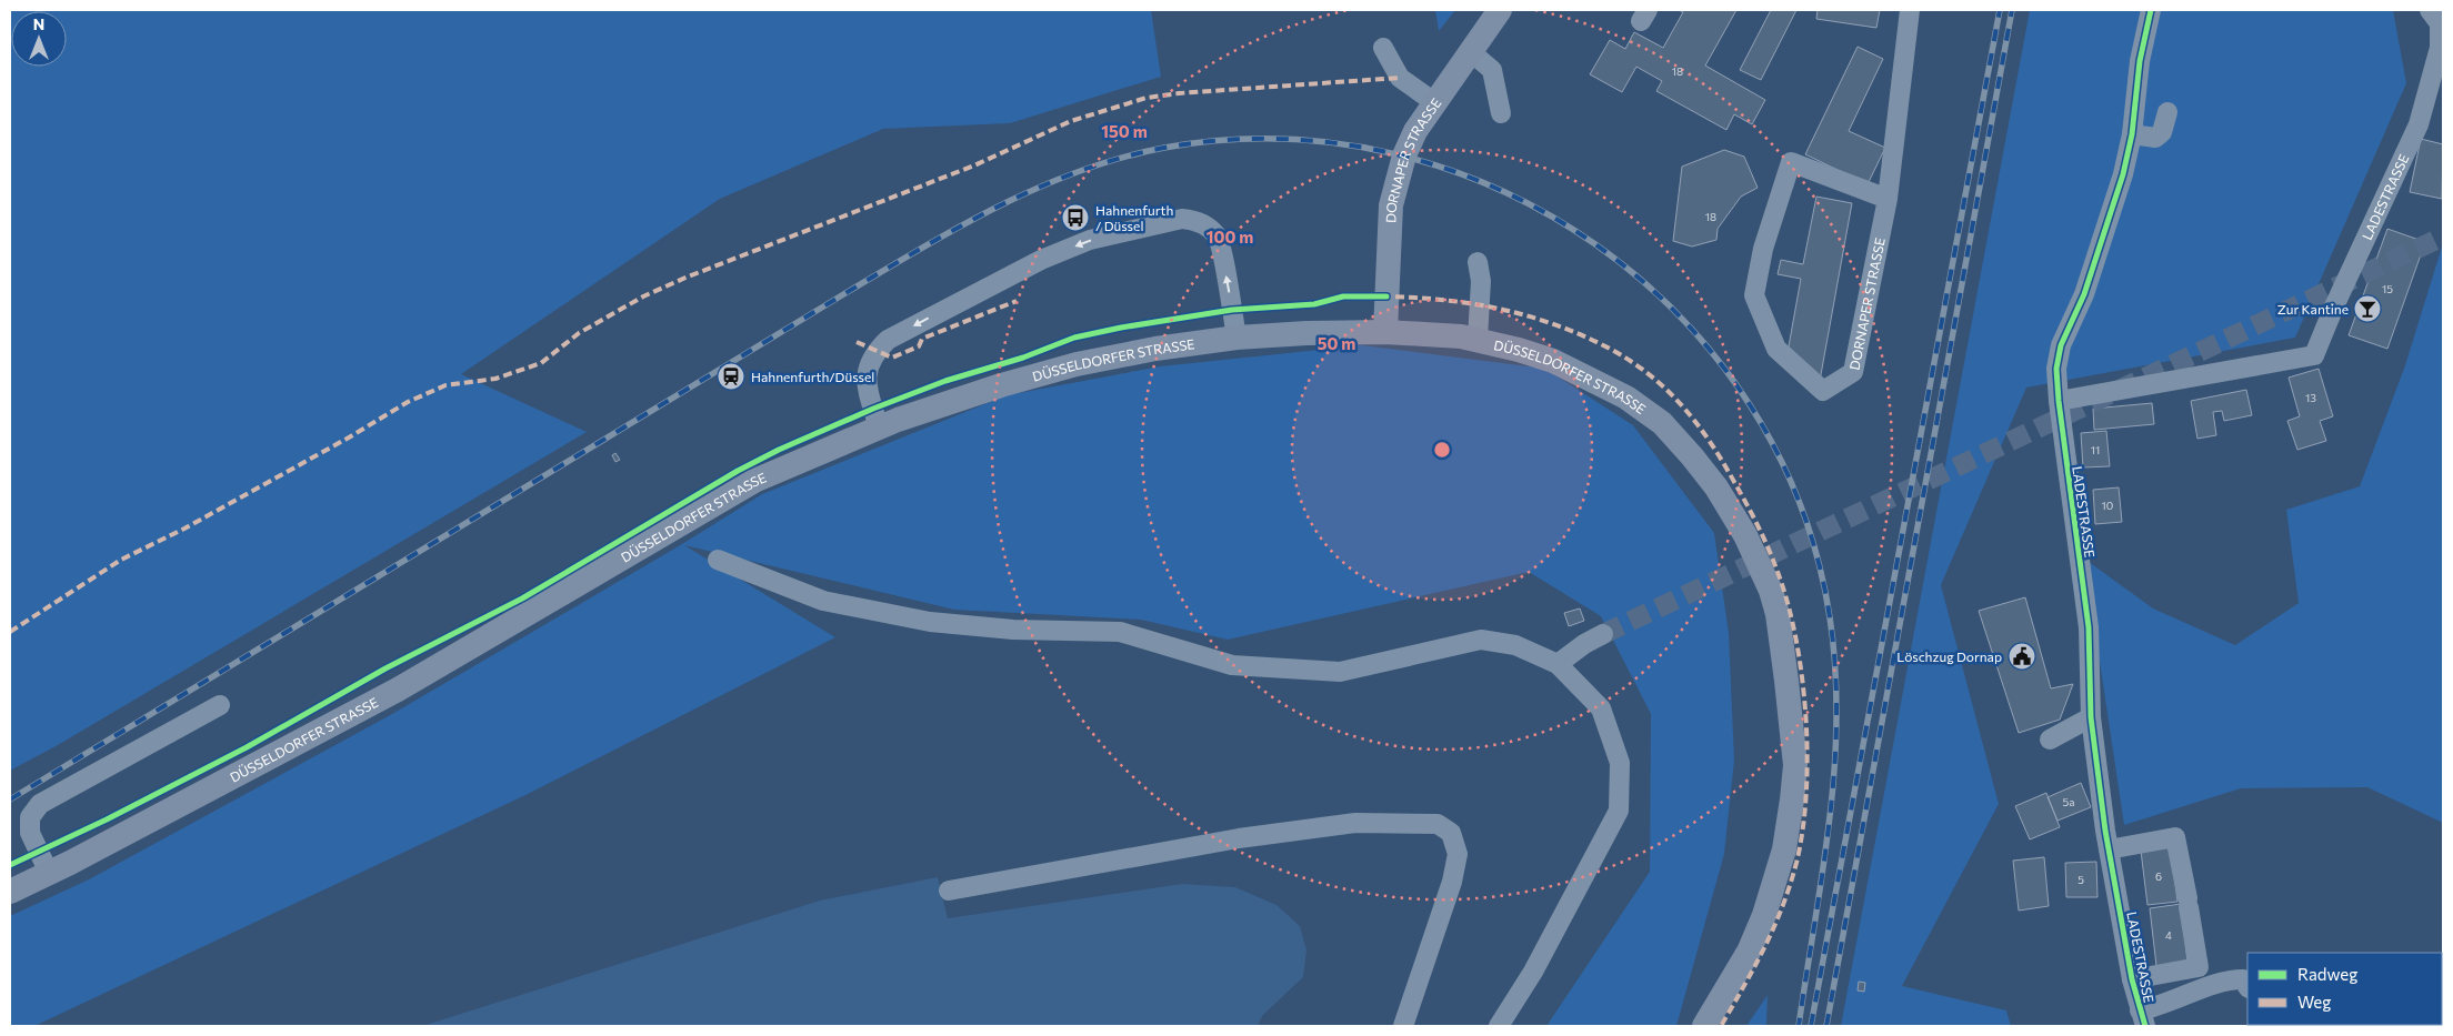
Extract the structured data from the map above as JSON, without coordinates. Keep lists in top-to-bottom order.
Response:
{
  "streets": {
    "main road": ["DORNAPER STRASSE", "DÜSSELDORFER STRASSE"],
    "street": ["LADESTRASSE"]
  },
  "crossings": [
    ["DORNAPER STRASSE", "DÜSSELDORFER STRASSE"]
  ],
  "places": {
    "bus stop": ["Hahnenfurth / Düssel"],
    "bar": ["Zur Kantine"],
    "station": ["Hahnenfurth/Düssel"],
    "public building": ["Löschzug Dornap"]
  },
  "house_numbers": [
    "18",
    "18",
    "15",
    "13",
    "11",
    "10",
    "5a",
    "6",
    "5",
    "4"
  ],
  "legend": ["Radweg", "Weg"],
  "north": "top",
  "rings": ["150 m", "100 m", "50 m"]
}
